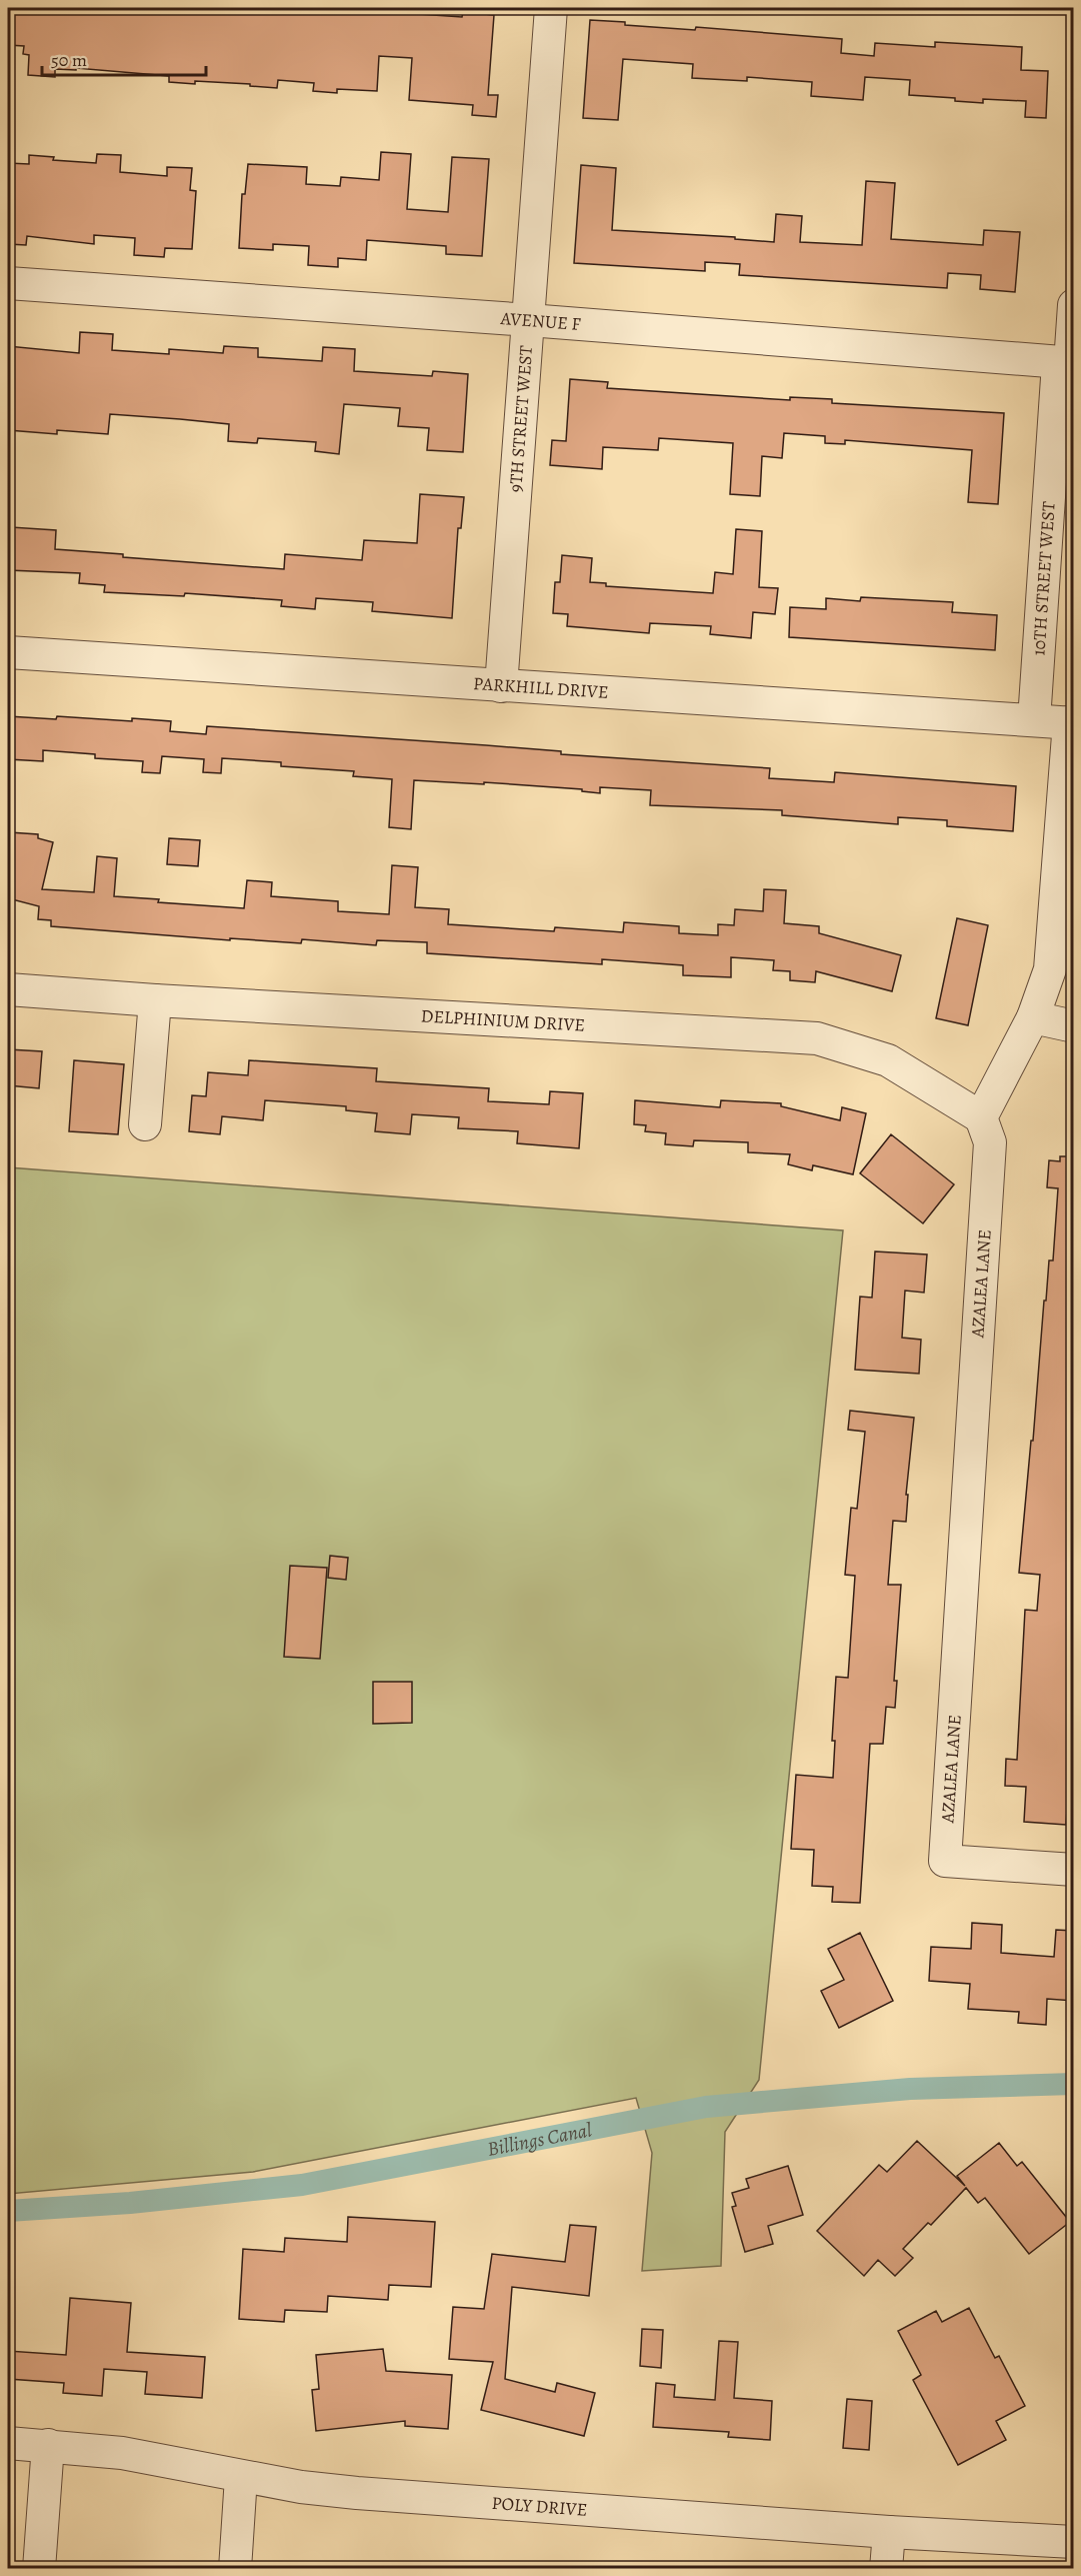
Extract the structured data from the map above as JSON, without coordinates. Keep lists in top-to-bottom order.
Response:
{
  "streets": {
    "street": [
      "AVENUE F",
      "9TH STREET WEST",
      "10TH STREET WEST",
      "PARKHILL DRIVE",
      "DELPHINIUM DRIVE",
      "AZALEA LANE",
      "POLY DRIVE"
    ]
  },
  "crossings": [
    ["AVENUE F", "9TH STREET WEST"],
    ["AVENUE F", "10TH STREET WEST"],
    ["9TH STREET WEST", "PARKHILL DRIVE"],
    ["10TH STREET WEST", "PARKHILL DRIVE"],
    ["DELPHINIUM DRIVE", "AZALEA LANE"]
  ],
  "water": ["Billings Canal"],
  "scale_bar": "50 m"
}
